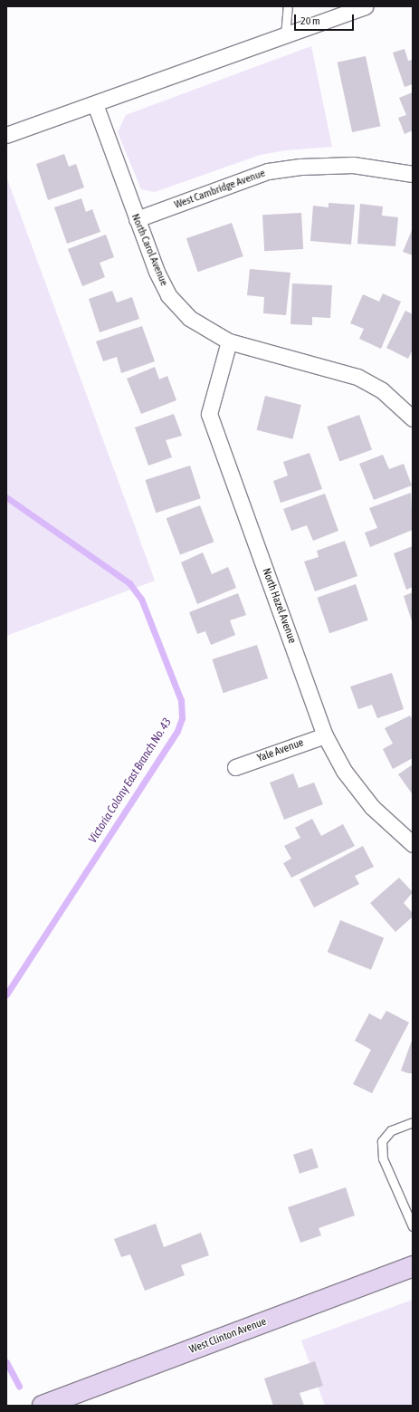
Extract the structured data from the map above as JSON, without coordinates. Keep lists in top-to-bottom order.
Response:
{
  "streets": {
    "main road": ["West Clinton Avenue"],
    "street": [
      "West Cambridge Avenue",
      "North Carol Avenue",
      "North Hazel Avenue",
      "Yale Avenue"
    ]
  },
  "crossings": [
    ["West Cambridge Avenue", "North Carol Avenue"],
    ["North Carol Avenue", "North Hazel Avenue"],
    ["North Hazel Avenue", "Yale Avenue"]
  ],
  "water": ["Victoria Colony East Branch No. 43"],
  "scale_bar": "20 m"
}
